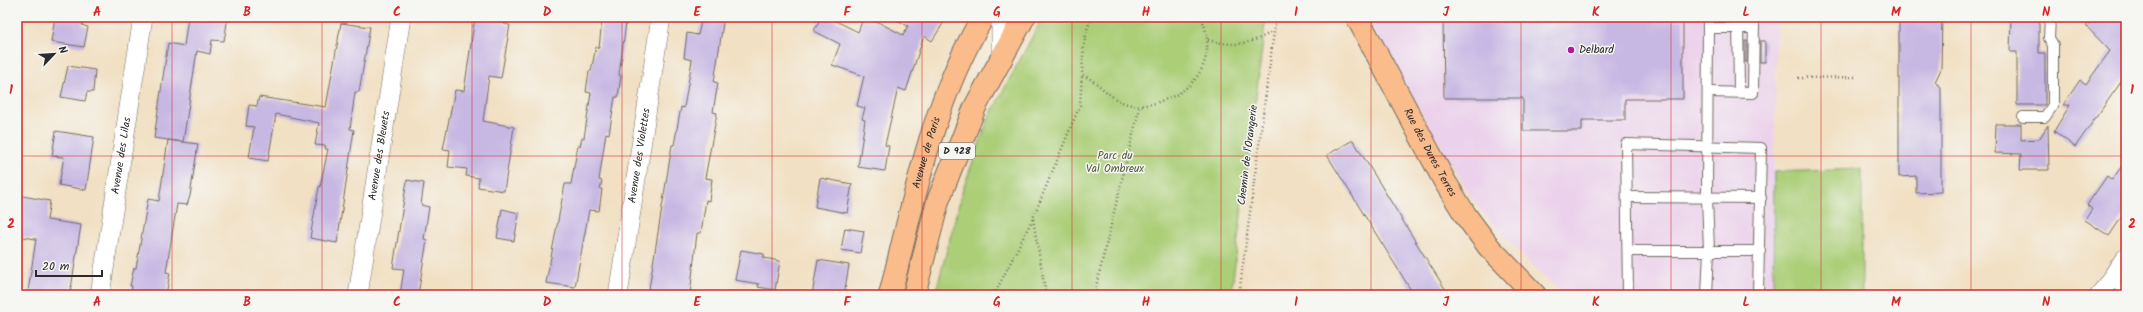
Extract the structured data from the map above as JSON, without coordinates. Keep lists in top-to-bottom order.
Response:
{
  "streets": {
    "main road": ["D 928", "Avenue de Paris", "Rue des Dures Terres"],
    "street": ["Avenue des Lilas", "Avenue des Bleuets", "Avenue des Violettes"],
    "path": ["Chemin de l'Orangerie"]
  },
  "parks": ["Parc du Val Ombreux"],
  "places": ["Delbard"],
  "scale_bar": "20 m",
  "north": "top right",
  "grid": {
    "columns": [
      "A",
      "B",
      "C",
      "D",
      "E",
      "F",
      "G",
      "H",
      "I",
      "J",
      "K",
      "L",
      "M",
      "N"
    ],
    "rows": ["1", "2"]
  }
}
